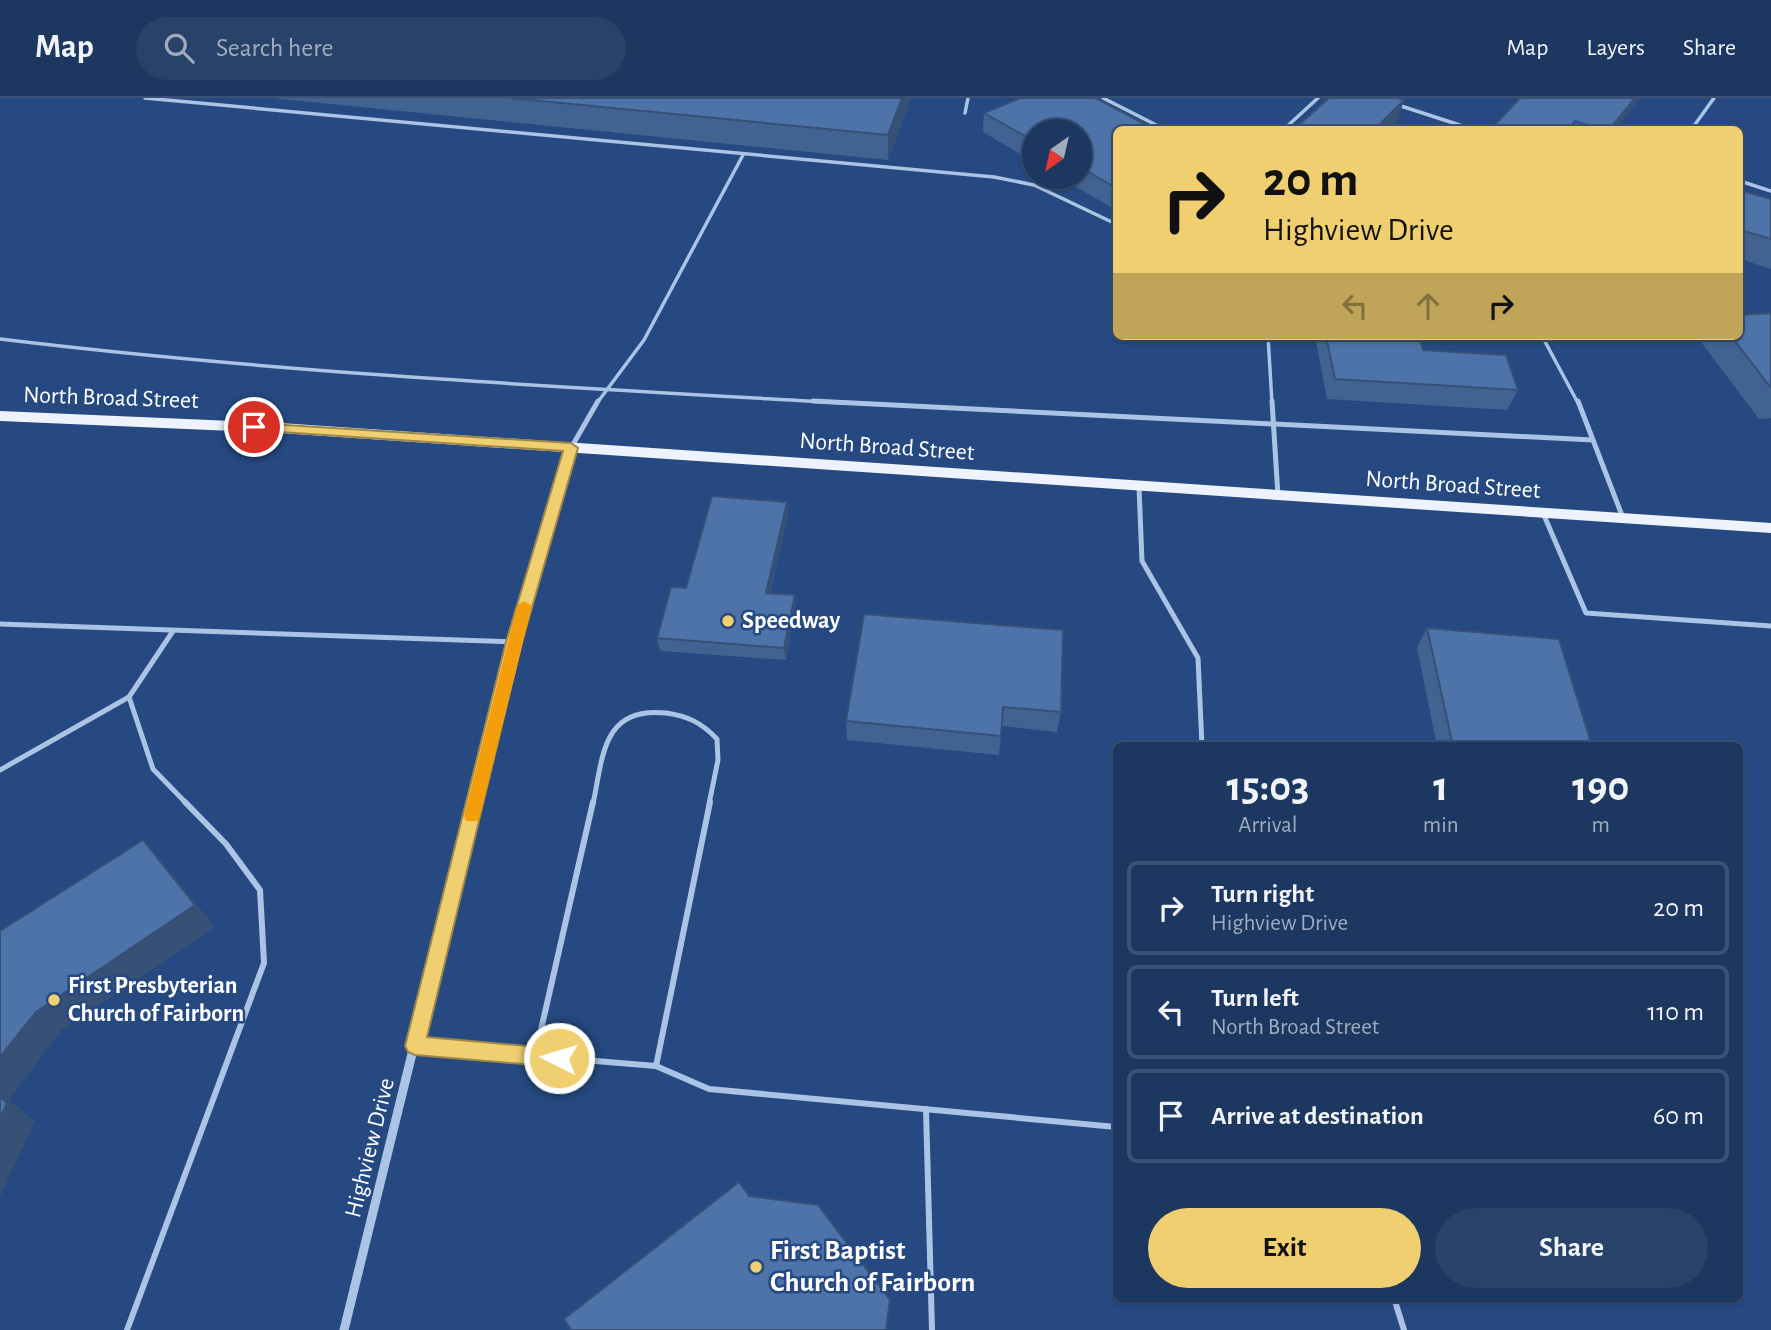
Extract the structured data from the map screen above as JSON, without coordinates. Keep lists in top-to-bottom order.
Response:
{
  "streets": {
    "main road": ["North Broad Street"],
    "street": ["Highview Drive"]
  },
  "crossings": [
    ["North Broad Street", "Highview Drive"]
  ],
  "places": ["Speedway", "First Presbyterian Church of Fairborn", "First Baptist Church of Fairborn"],
  "north": "bottom left",
  "page": {
    "header": "Map",
    "search": "Search here",
    "nav": ["Map", "Layers", "Share"],
    "turn": ["20 m", "Highview Drive"],
    "eta": [
      "15:03",
      "Arrival",
      "1",
      "min",
      "190",
      "m"
    ],
    "list": [
      {
        "name": "Turn right",
        "note": "Highview Drive",
        "value": "20 m"
      },
      {
        "name": "Turn left",
        "note": "North Broad Street",
        "value": "110 m"
      },
      {
        "name": "Arrive at destination",
        "value": "60 m"
      }
    ],
    "buttons": ["Exit", "Share"]
  }
}
